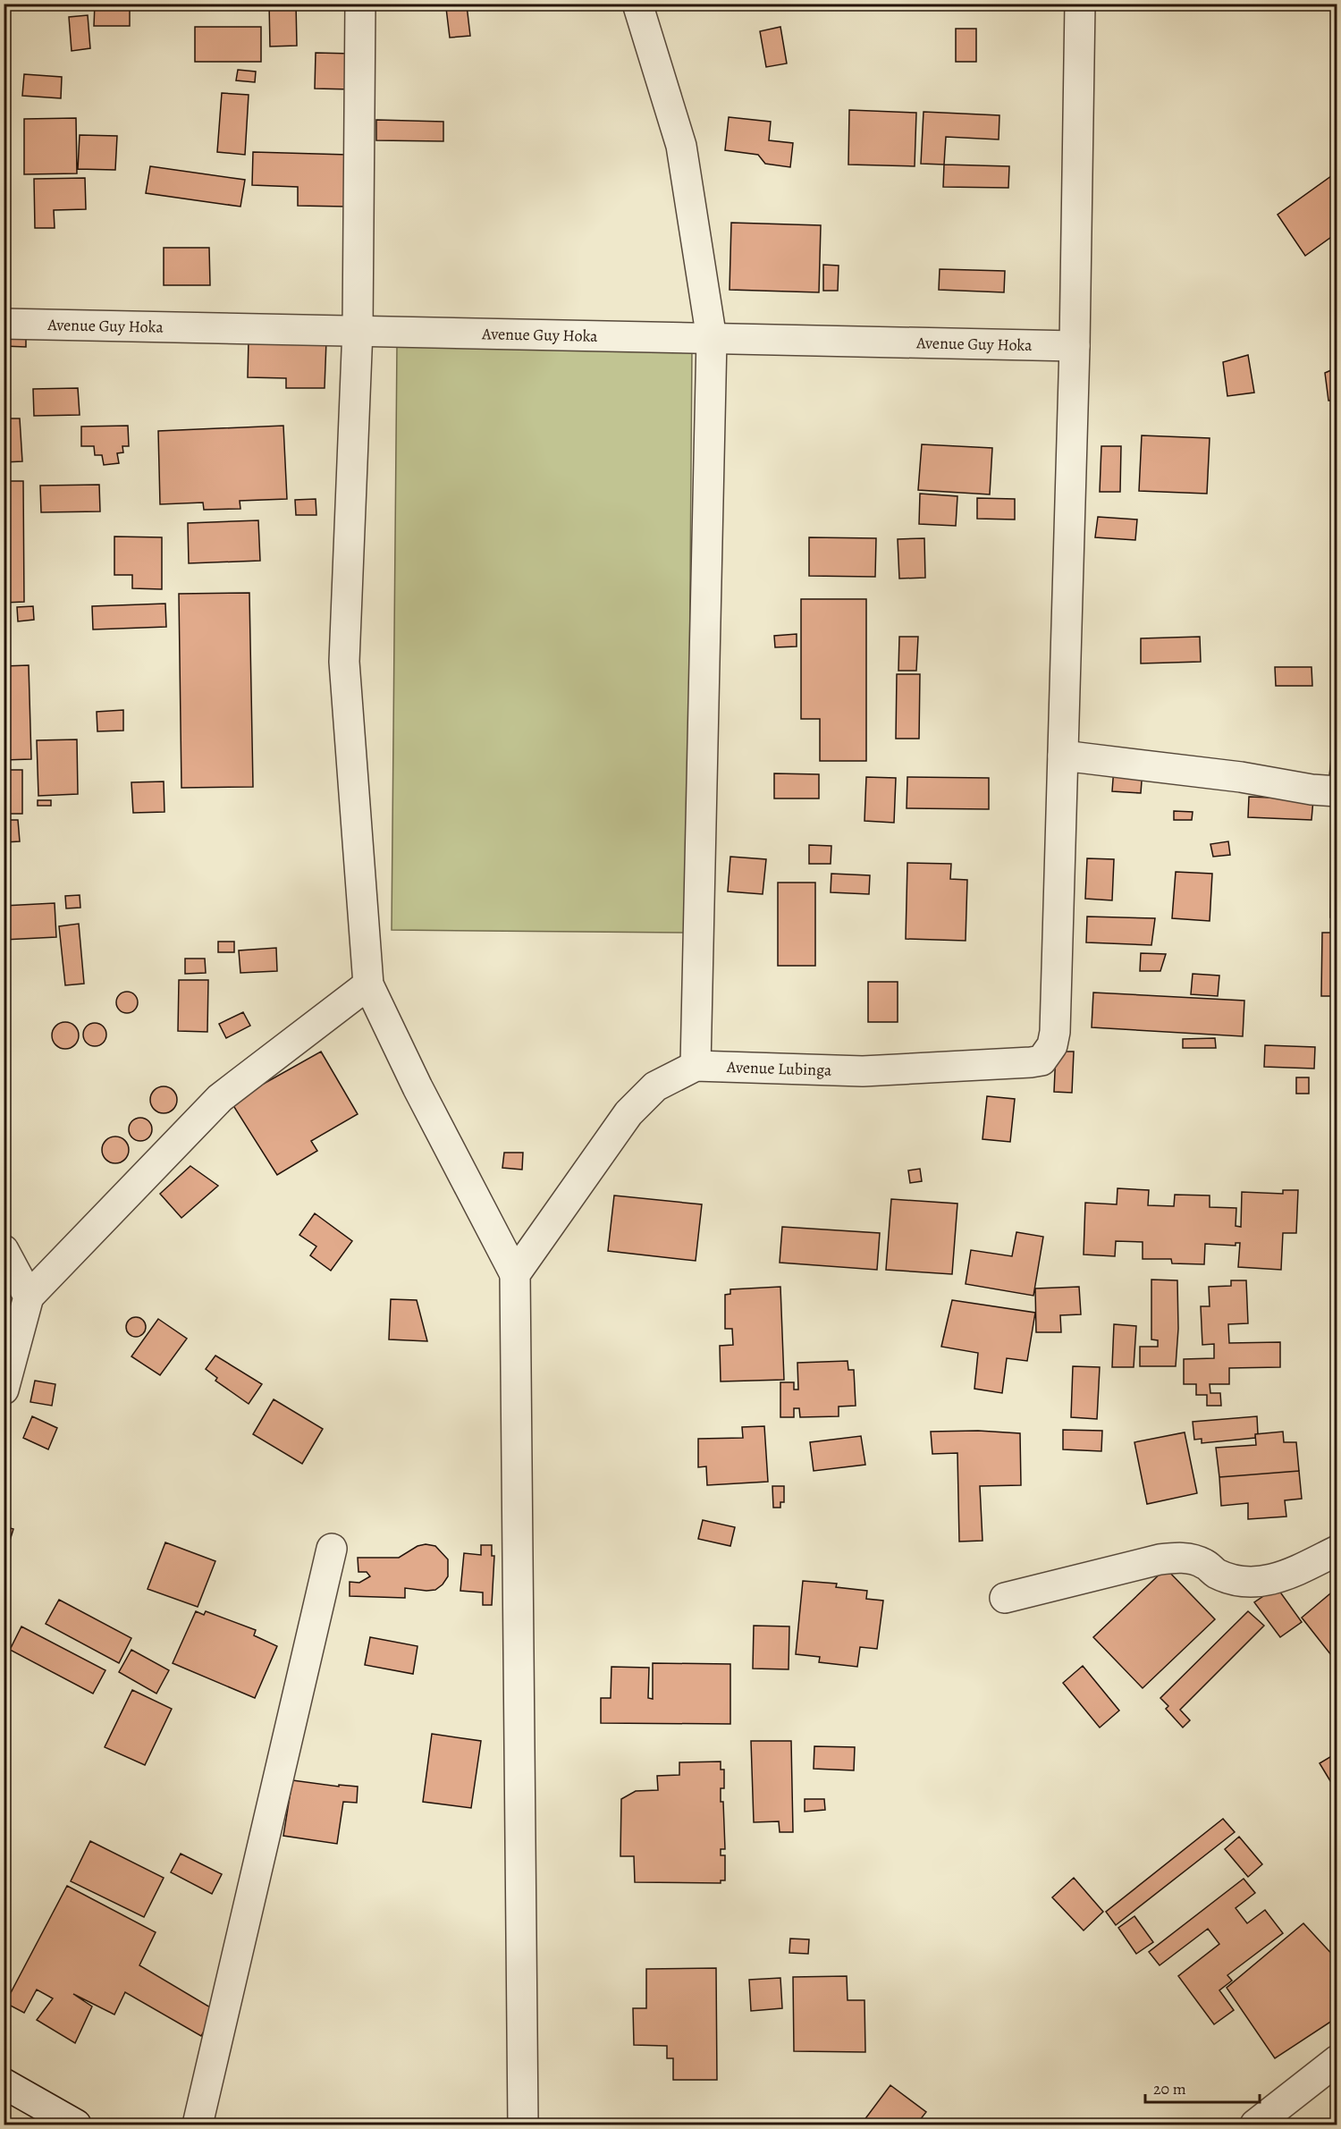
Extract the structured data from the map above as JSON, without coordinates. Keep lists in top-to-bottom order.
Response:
{
  "streets": {
    "street": ["Avenue Guy Hoka", "Avenue Lubinga"]
  },
  "crossings": [
    ["Avenue Guy Hoka", "Avenue Lubinga"]
  ],
  "scale_bar": "20 m"
}
